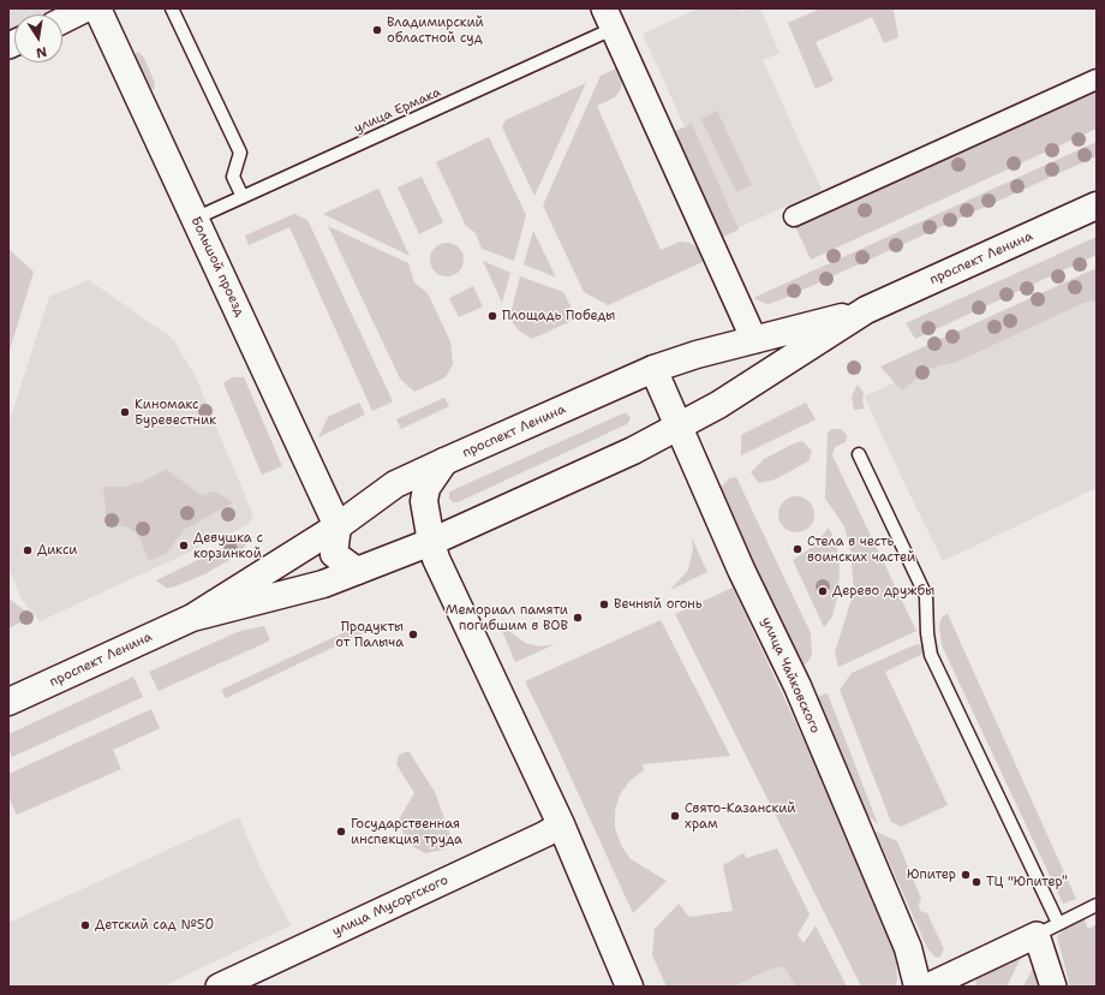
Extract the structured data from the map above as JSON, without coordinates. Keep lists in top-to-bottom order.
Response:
{
  "streets": {
    "main road": ["проспект Ленина", "Большой проезд", "улица Чайковского"],
    "street": ["улица Мусоргского"],
    "lane": ["улица Ермака"]
  },
  "crossings": [
    ["улица Ермака", "Большой проезд"],
    ["проспект Ленина", "Большой проезд"],
    ["проспект Ленина", "улица Чайковского"]
  ],
  "places": [
    "Владимирский областной суд",
    "Площадь Победы",
    "Киномакс Буревестник",
    "Девушка с корзинкой",
    "Стела в честь воинских частей",
    "Дикси",
    "Дерево дружбы",
    "Вечный огонь",
    "Мемориал памяти погибшим в ВОВ",
    "Продукты от Палыча",
    "Свято-Казанский храм",
    "Государственная инспекция труда",
    "Юпитер",
    "ТЦ \"Юпитер\"",
    "Детский сад №50"
  ],
  "north": "bottom"
}
